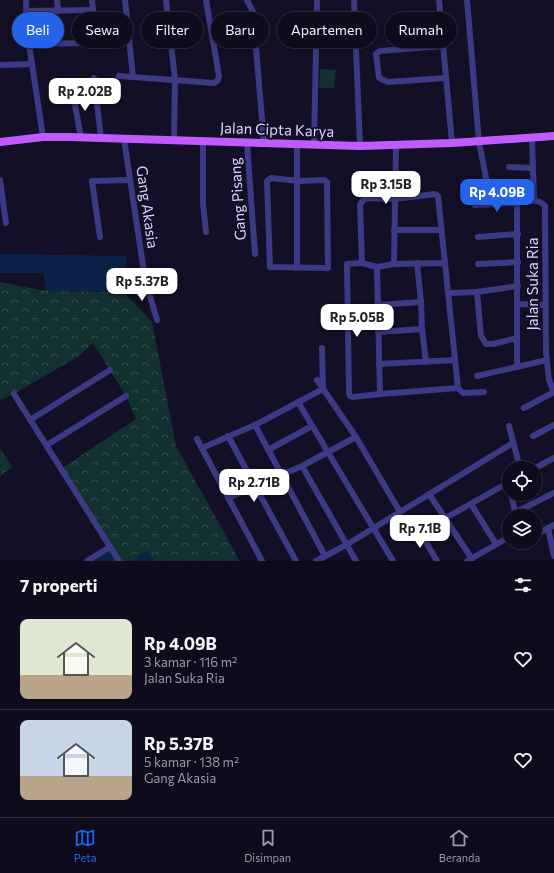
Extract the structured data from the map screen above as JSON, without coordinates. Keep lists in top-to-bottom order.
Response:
{
  "streets": {
    "main road": ["Jalan Cipta Karya"],
    "street": ["Gang Pisang", "Gang Akasia", "Jalan Suka Ria"]
  },
  "crossings": [
    ["Jalan Cipta Karya", "Gang Pisang"],
    ["Jalan Cipta Karya", "Gang Akasia"]
  ],
  "page": {
    "chip": [
      "Beli",
      "Sewa",
      "Filter",
      "Baru",
      "Apartemen",
      "Rumah"
    ],
    "price": [
      "Rp 2.02B",
      "Rp 3.15B",
      "Rp 4.09B",
      "Rp 5.37B",
      "Rp 5.05B",
      "Rp 2.71B",
      "Rp 7.1B"
    ],
    "heading": "7 properti",
    "list": [
      {
        "name": "Rp 4.09B",
        "note": "3 kamar · 116 m² · Jalan Suka Ria"
      },
      {
        "name": "Rp 5.37B",
        "note": "5 kamar · 138 m² · Gang Akasia"
      }
    ],
    "tabs": ["Peta", "Disimpan", "Beranda"]
  }
}
